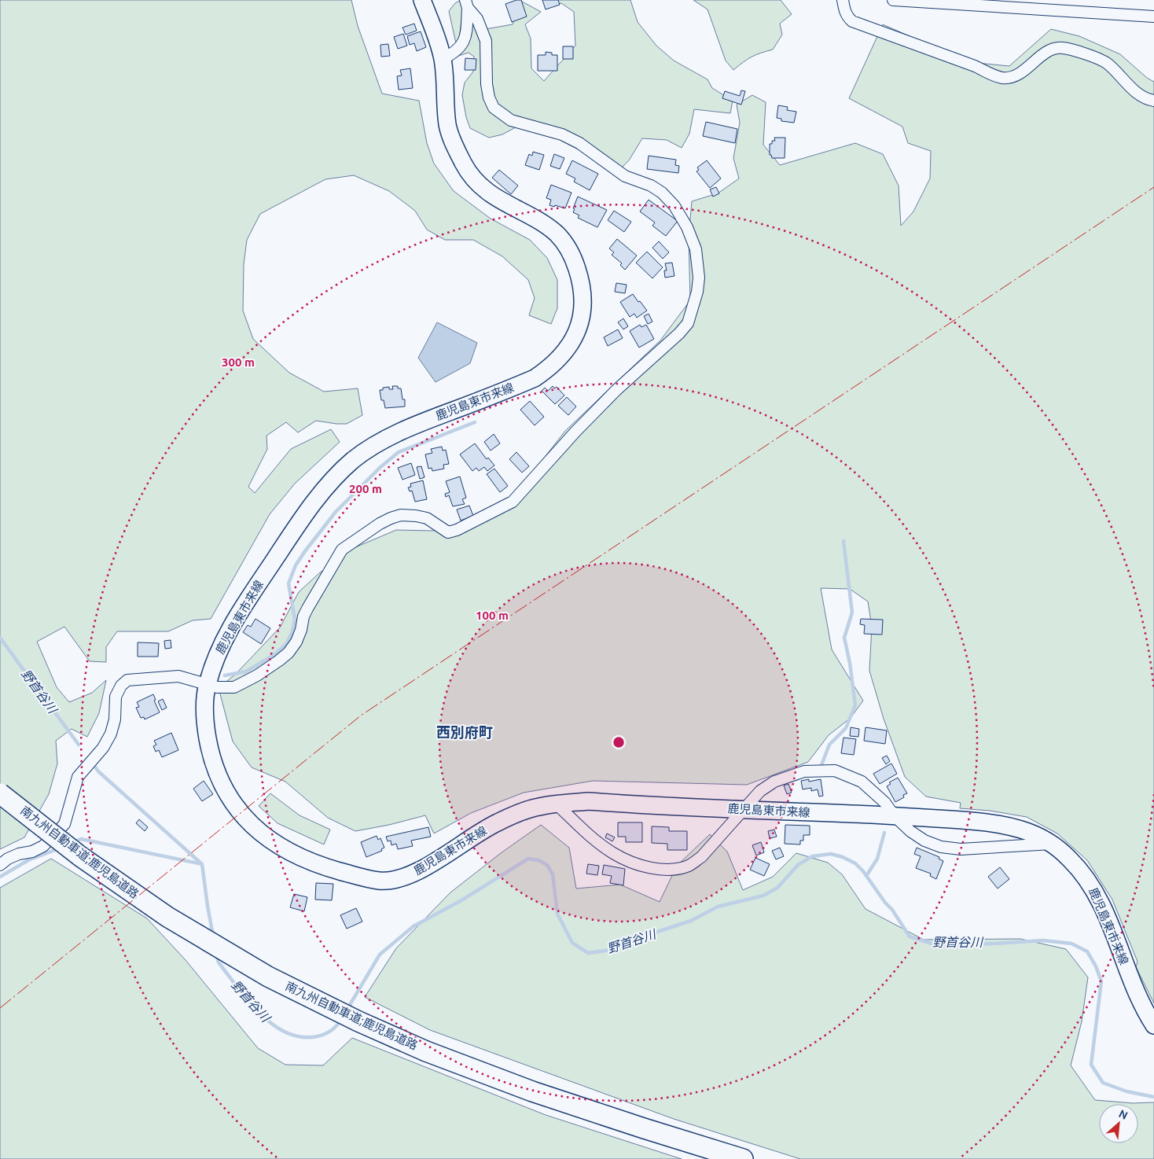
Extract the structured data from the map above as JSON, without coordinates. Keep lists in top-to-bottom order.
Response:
{
  "streets": {
    "highway": ["南九州自動車道;鹿児島道路"],
    "main road": ["鹿児島東市来線"]
  },
  "districts": ["西別府町"],
  "water": ["野首谷川"],
  "north": "top right",
  "rings": ["300 m", "200 m", "100 m"]
}
